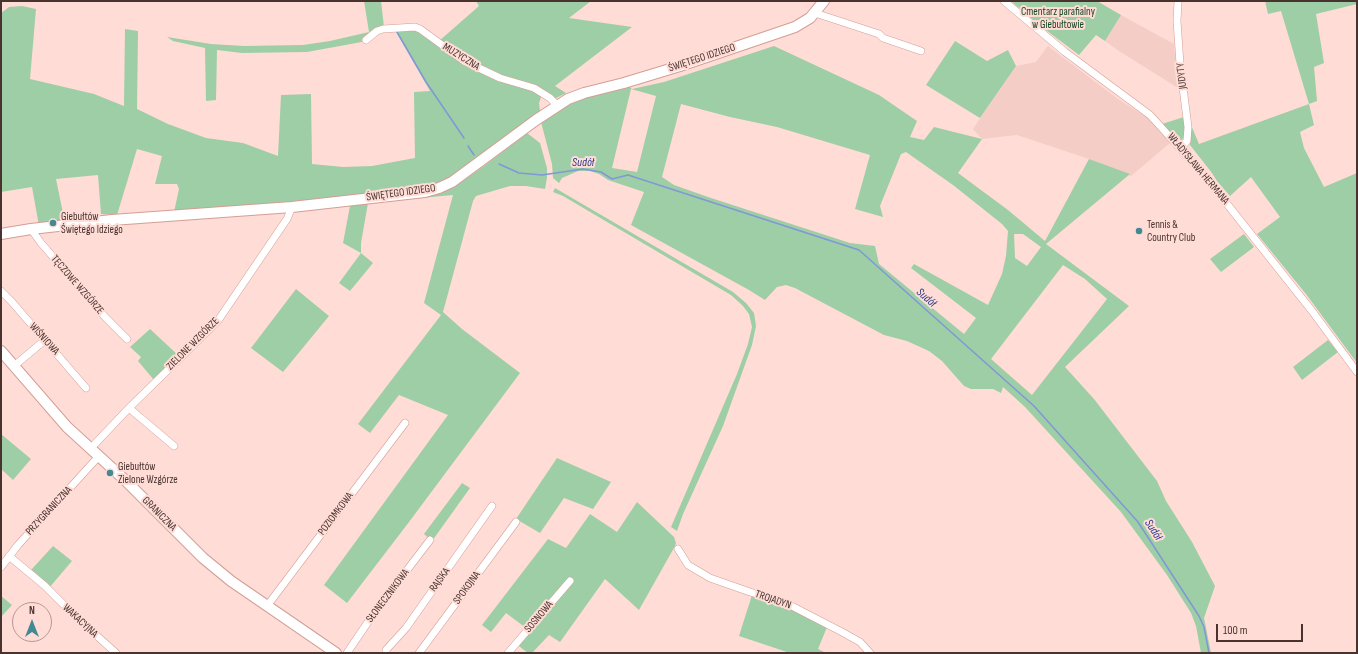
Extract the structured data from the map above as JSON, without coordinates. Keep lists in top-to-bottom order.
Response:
{
  "streets": {
    "street": [
      "MUZYCZNA",
      "ŚWIĘTEGO IDZIEGO",
      "JUDYTY",
      "WŁADYSŁAWA HERMANA",
      "TĘCZOWE WZGÓRZE",
      "WIŚNIOWA",
      "ZIELONE WZGÓRZE",
      "PRZYGRANICZNA",
      "GRANICZNA",
      "POZIOMKOWA",
      "RAJSKA",
      "SPOKOJNA",
      "SŁONECZNIKOWA",
      "TROJADYN",
      "SOSNOWA",
      "WAKACYJNA"
    ]
  },
  "crossings": [
    ["MUZYCZNA", "ŚWIĘTEGO IDZIEGO"],
    ["ŚWIĘTEGO IDZIEGO", "TĘCZOWE WZGÓRZE"],
    ["ŚWIĘTEGO IDZIEGO", "ZIELONE WZGÓRZE"],
    ["JUDYTY", "WŁADYSŁAWA HERMANA"],
    ["ZIELONE WZGÓRZE", "GRANICZNA"],
    ["PRZYGRANICZNA", "GRANICZNA"],
    ["PRZYGRANICZNA", "WAKACYJNA"],
    ["GRANICZNA", "POZIOMKOWA"]
  ],
  "water": ["Sudół"],
  "parks": ["Cmentarz parafialny w Giebułtowie"],
  "places": ["Giebułtów Świętego Idziego", "Tennis & Country Club", "Giebułtów Zielone Wzgórze"],
  "scale_bar": "100 m",
  "north": "top"
}
